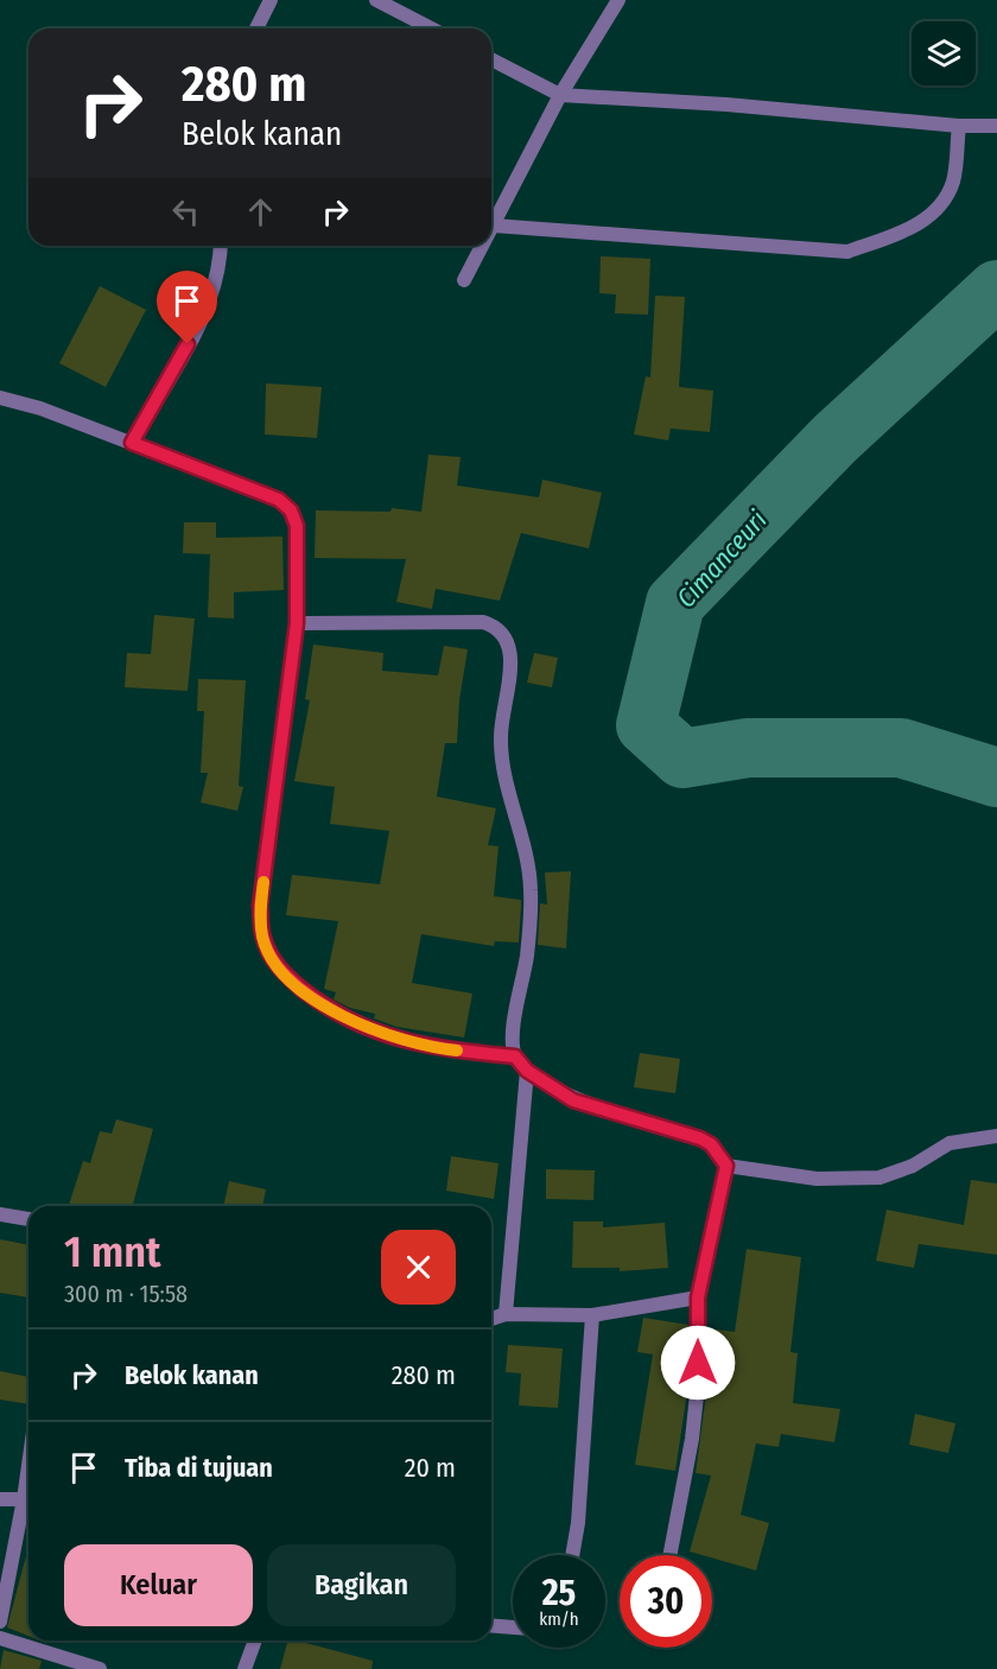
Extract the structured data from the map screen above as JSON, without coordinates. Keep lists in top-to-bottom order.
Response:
{
  "water": ["Cimanceuri"],
  "page": {
    "turn": ["280 m", "Belok kanan"],
    "heading": ["1 mnt", "300 m · 15:58"],
    "list": [
      {
        "name": "Belok kanan",
        "value": "280 m"
      },
      {
        "name": "Tiba di tujuan",
        "value": "20 m"
      }
    ],
    "buttons": ["Keluar", "Bagikan"],
    "speed": "25 km/h",
    "limit": "30"
  }
}
